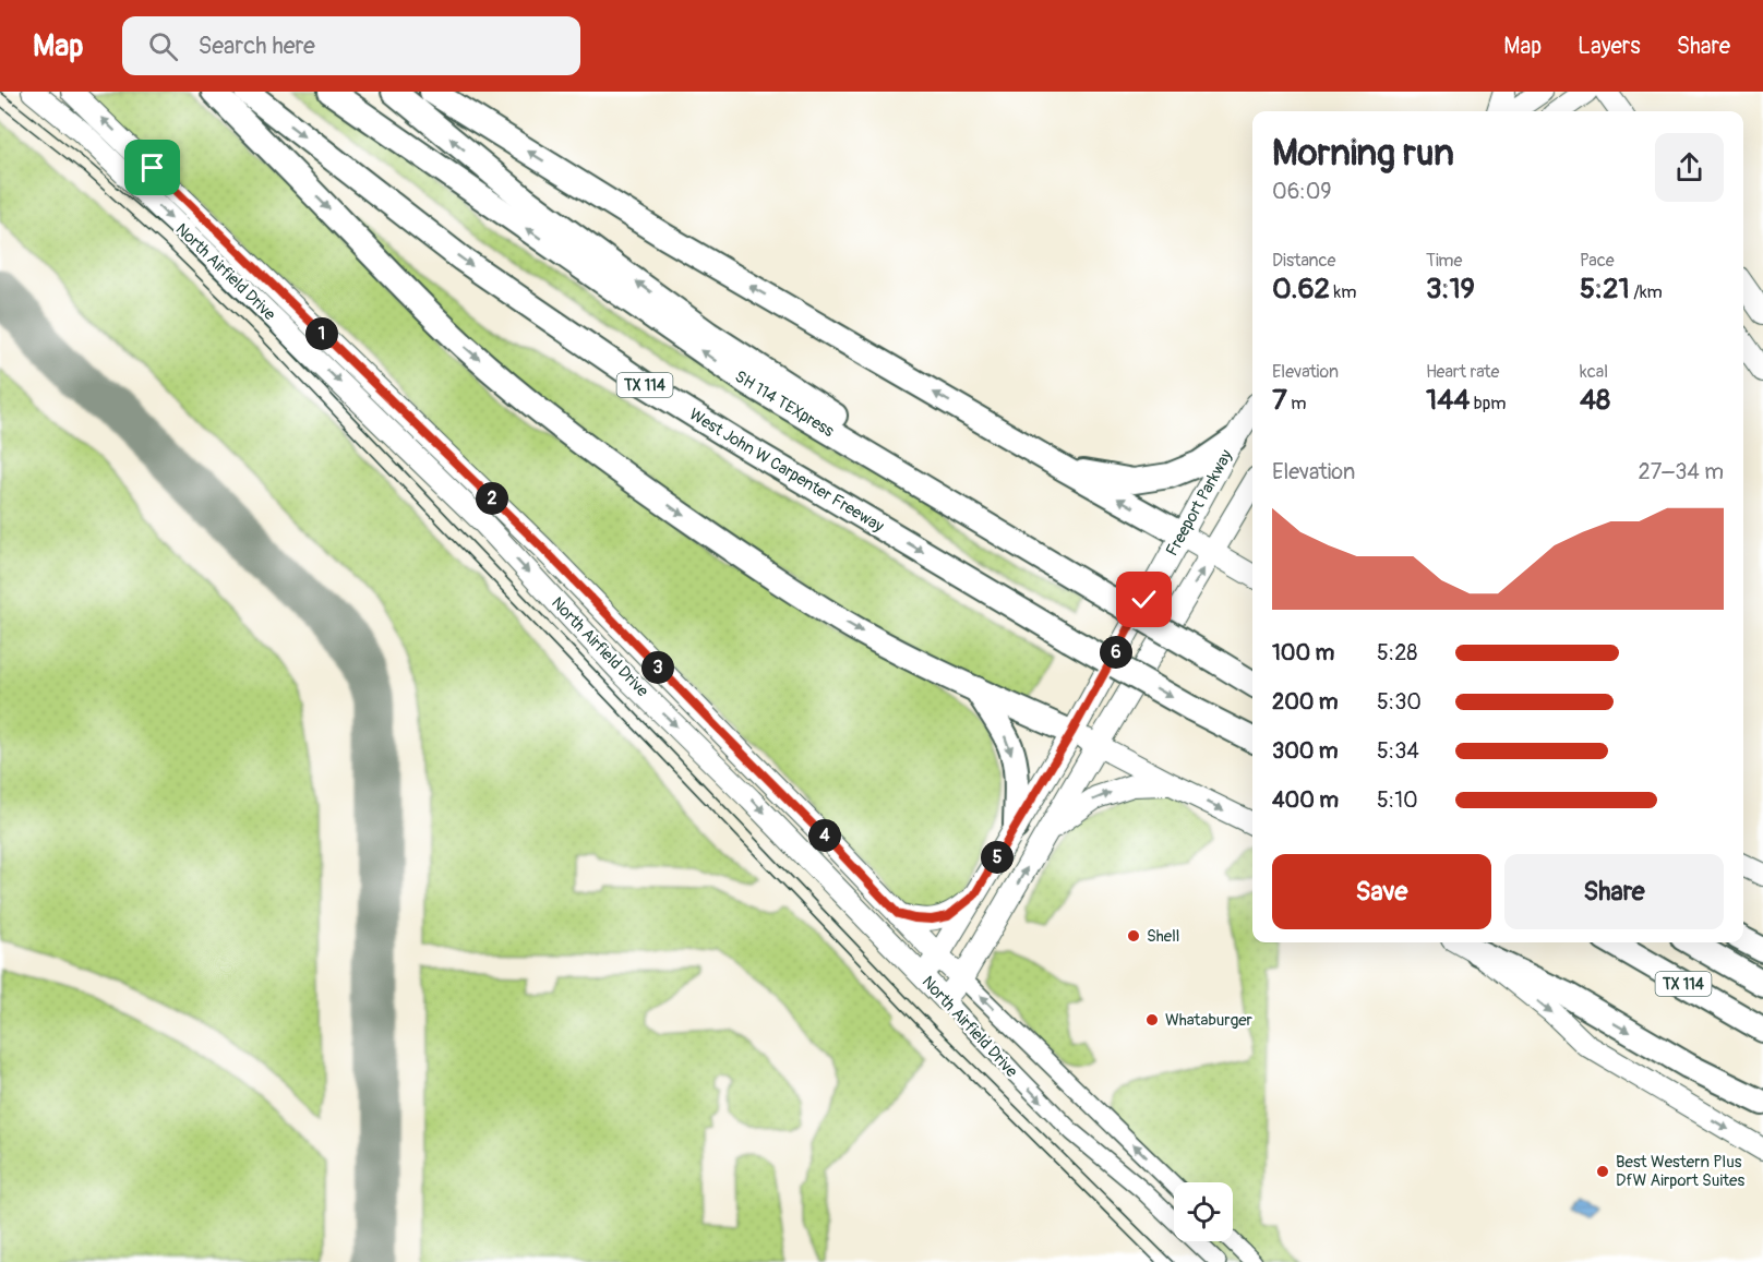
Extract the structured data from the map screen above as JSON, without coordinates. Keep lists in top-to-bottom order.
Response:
{
  "streets": {
    "highway": ["TX 114", "SH 114 TEXpress", "West John W Carpenter Freeway"],
    "main road": ["North Airfield Drive", "Freeport Parkway"]
  },
  "crossings": [
    ["North Airfield Drive", "Freeport Parkway"]
  ],
  "places": ["Shell", "Whataburger", "Best Western Plus DfW Airport Suites"],
  "page": {
    "header": "Map",
    "search": "Search here",
    "nav": ["Map", "Layers", "Share"],
    "heading": ["Morning run", "06:09"],
    "stats": [
      ["Distance", "0.62 km"],
      ["Time", "3:19"],
      ["Pace", "5:21 /km"],
      ["Elevation", "7 m"],
      ["Heart rate", "144 bpm"],
      ["kcal", "48"]
    ],
    "pins": [
      "1",
      "2",
      "6",
      "3",
      "4",
      "5"
    ],
    "chart": ["Elevation", "27–34 m"],
    "list": [
      {
        "name": "100 m",
        "note": "5:28"
      },
      {
        "name": "200 m",
        "note": "5:30"
      },
      {
        "name": "300 m",
        "note": "5:34"
      },
      {
        "name": "400 m",
        "note": "5:10"
      }
    ],
    "buttons": ["Save", "Share"]
  }
}
